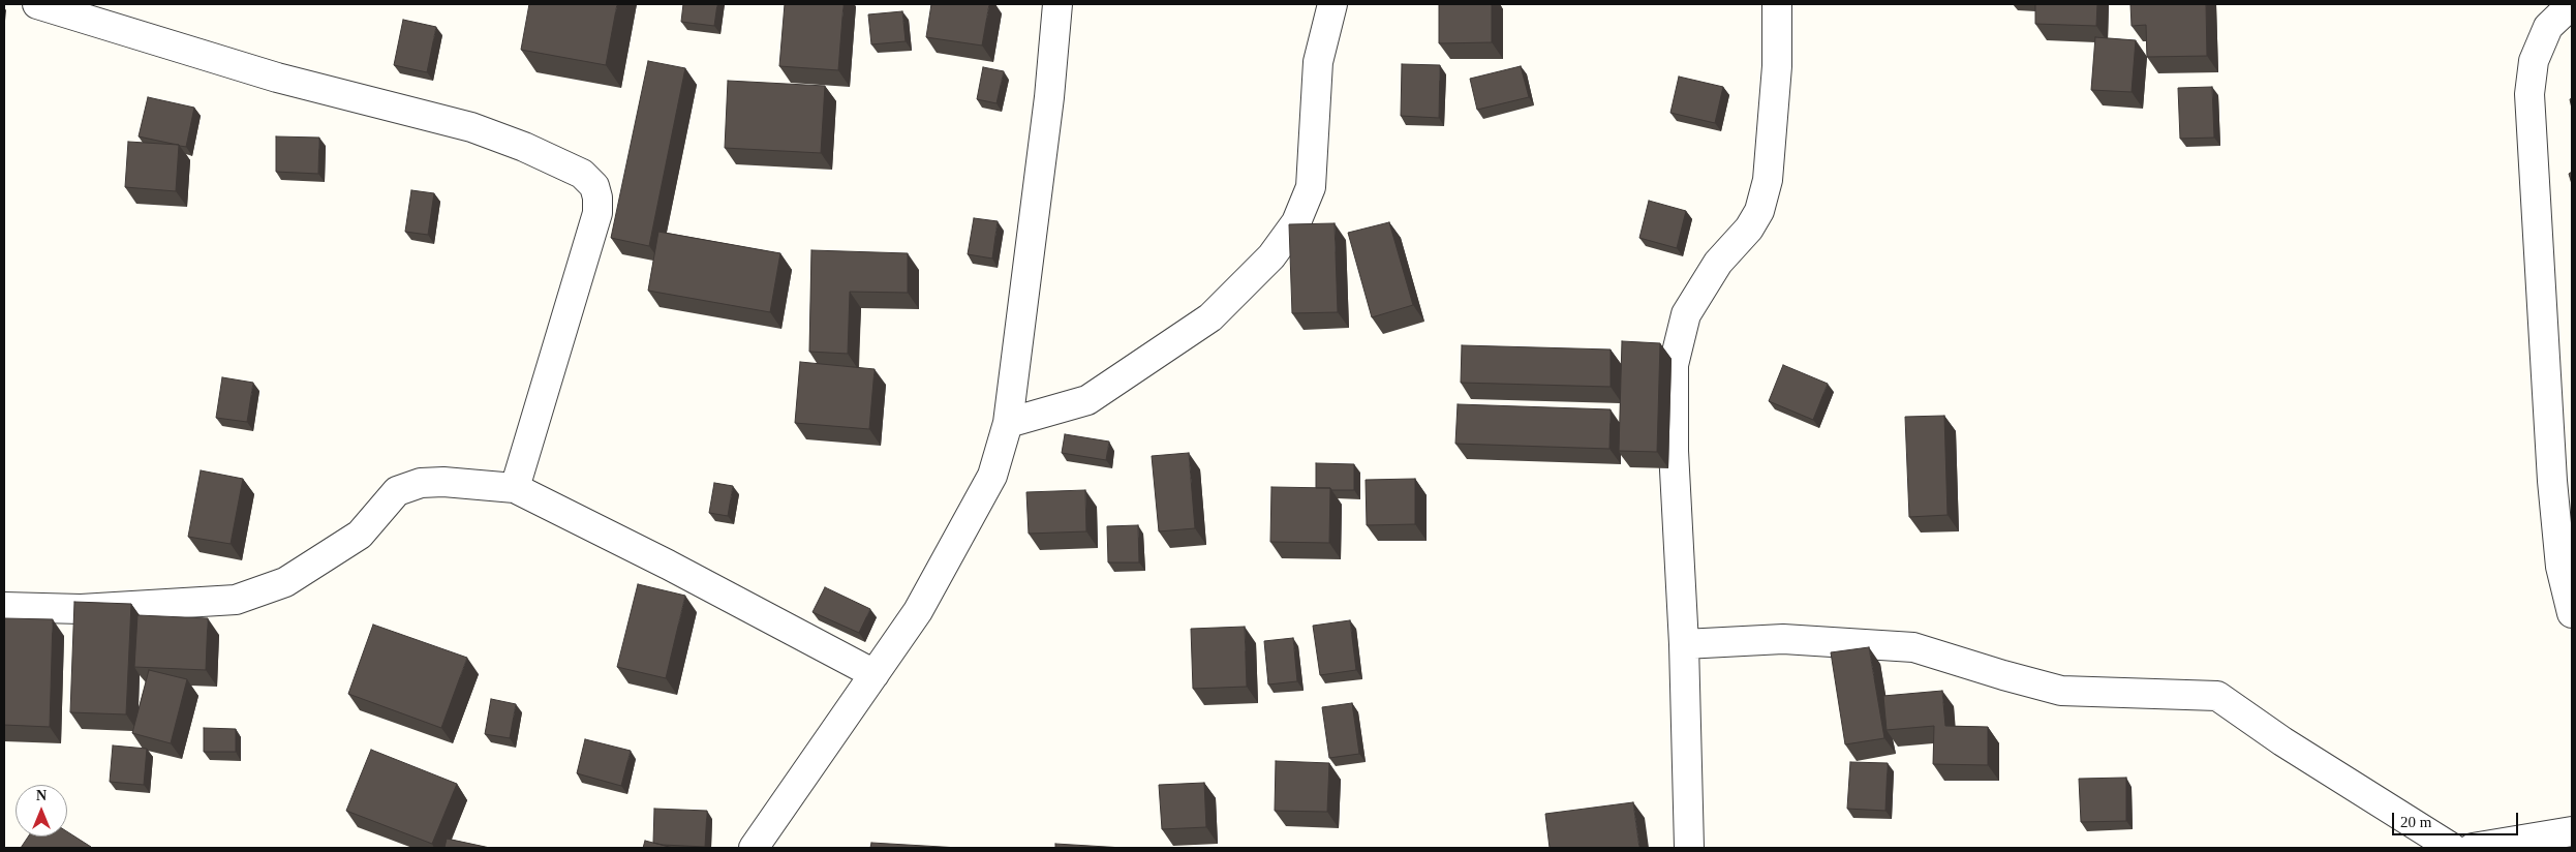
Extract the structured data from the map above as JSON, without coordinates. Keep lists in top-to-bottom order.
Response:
{
  "scale_bar": "20 m",
  "north": "top"
}
